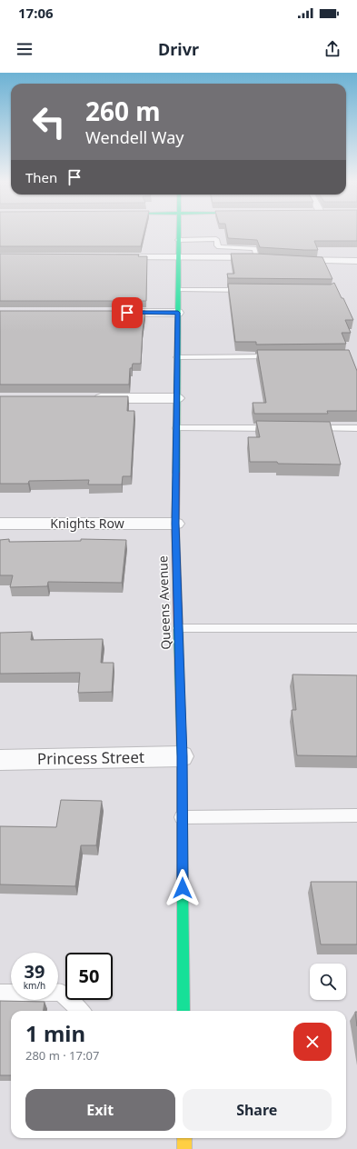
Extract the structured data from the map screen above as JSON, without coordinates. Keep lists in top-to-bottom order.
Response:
{
  "streets": {
    "main road": ["Queens Avenue"],
    "street": ["Knights Row", "Princess Street"]
  },
  "crossings": [
    ["Knights Row", "Queens Avenue"],
    ["Queens Avenue", "Princess Street"]
  ],
  "page": {
    "status": "17:06",
    "header": "Drivr",
    "turn": ["260 m", "Wendell Way"],
    "then": "Then",
    "speed": "39 km/h",
    "limit": "50",
    "heading": ["1 min", "280 m · 17:07"],
    "buttons": ["Exit", "Share"]
  }
}
